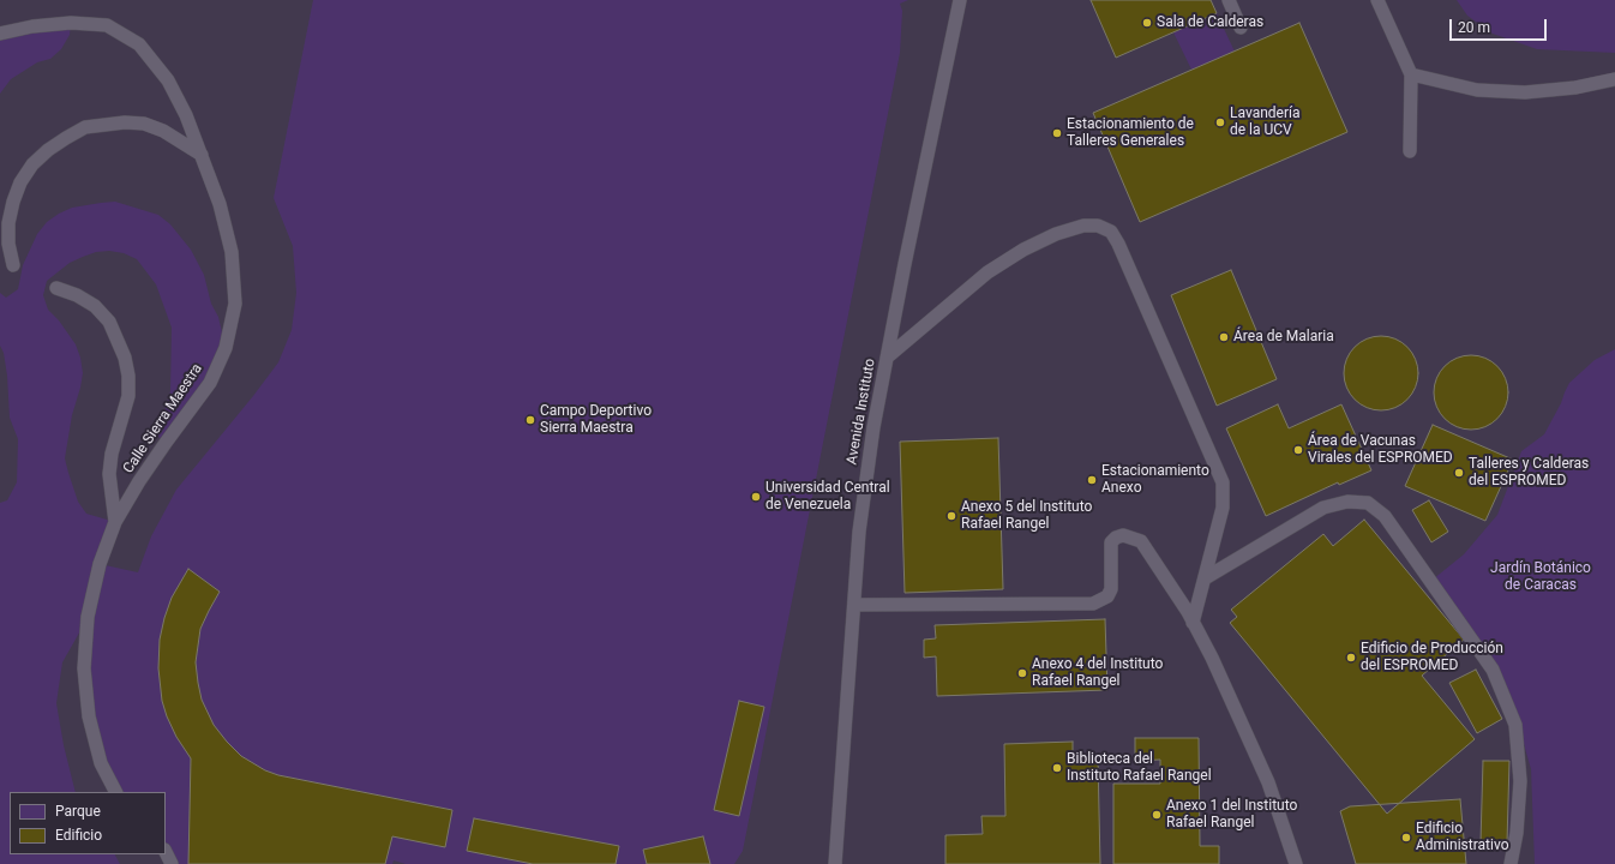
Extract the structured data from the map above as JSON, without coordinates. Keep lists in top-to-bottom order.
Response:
{
  "streets": {
    "lane": ["Avenida Instituto", "Calle Sierra Maestra"]
  },
  "parks": ["Jardín Botánico de Caracas"],
  "places": [
    "Sala de Calderas",
    "Lavandería de la UCV",
    "Estacionamiento de Talleres Generales",
    "Área de Malaria",
    "Campo Deportivo Sierra Maestra",
    "Área de Vacunas Virales del ESPROMED",
    "Talleres y Calderas del ESPROMED",
    "Estacionamiento Anexo",
    "Universidad Central de Venezuela",
    "Anexo 5 del Instituto Rafael Rangel",
    "Edificio de Producción del ESPROMED",
    "Anexo 4 del Instituto Rafael Rangel",
    "Biblioteca del Instituto Rafael Rangel",
    "Anexo 1 del Instituto Rafael Rangel",
    "Edificio Administrativo"
  ],
  "legend": ["Parque", "Edificio"],
  "scale_bar": "20 m"
}
